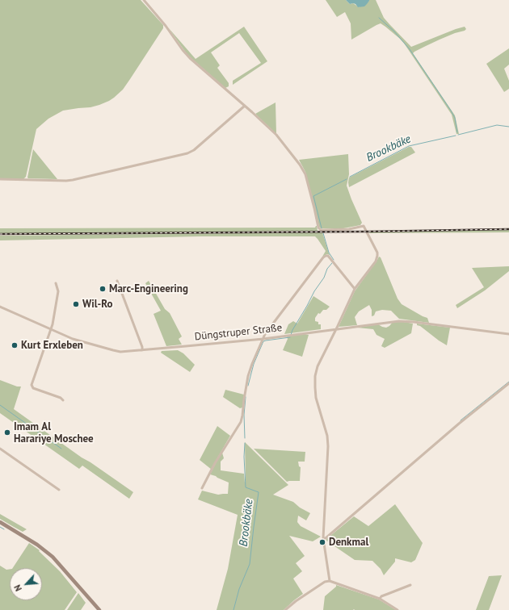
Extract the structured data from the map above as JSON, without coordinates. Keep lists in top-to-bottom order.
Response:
{
  "streets": {
    "street": ["Düngstruper Straße"]
  },
  "water": ["Brookbäke"],
  "places": [
    "Marc-Engineering",
    "Wil-Ro",
    "Kurt Erxleben",
    "Imam Al Harariye Moschee",
    "Denkmal"
  ],
  "north": "bottom left"
}
